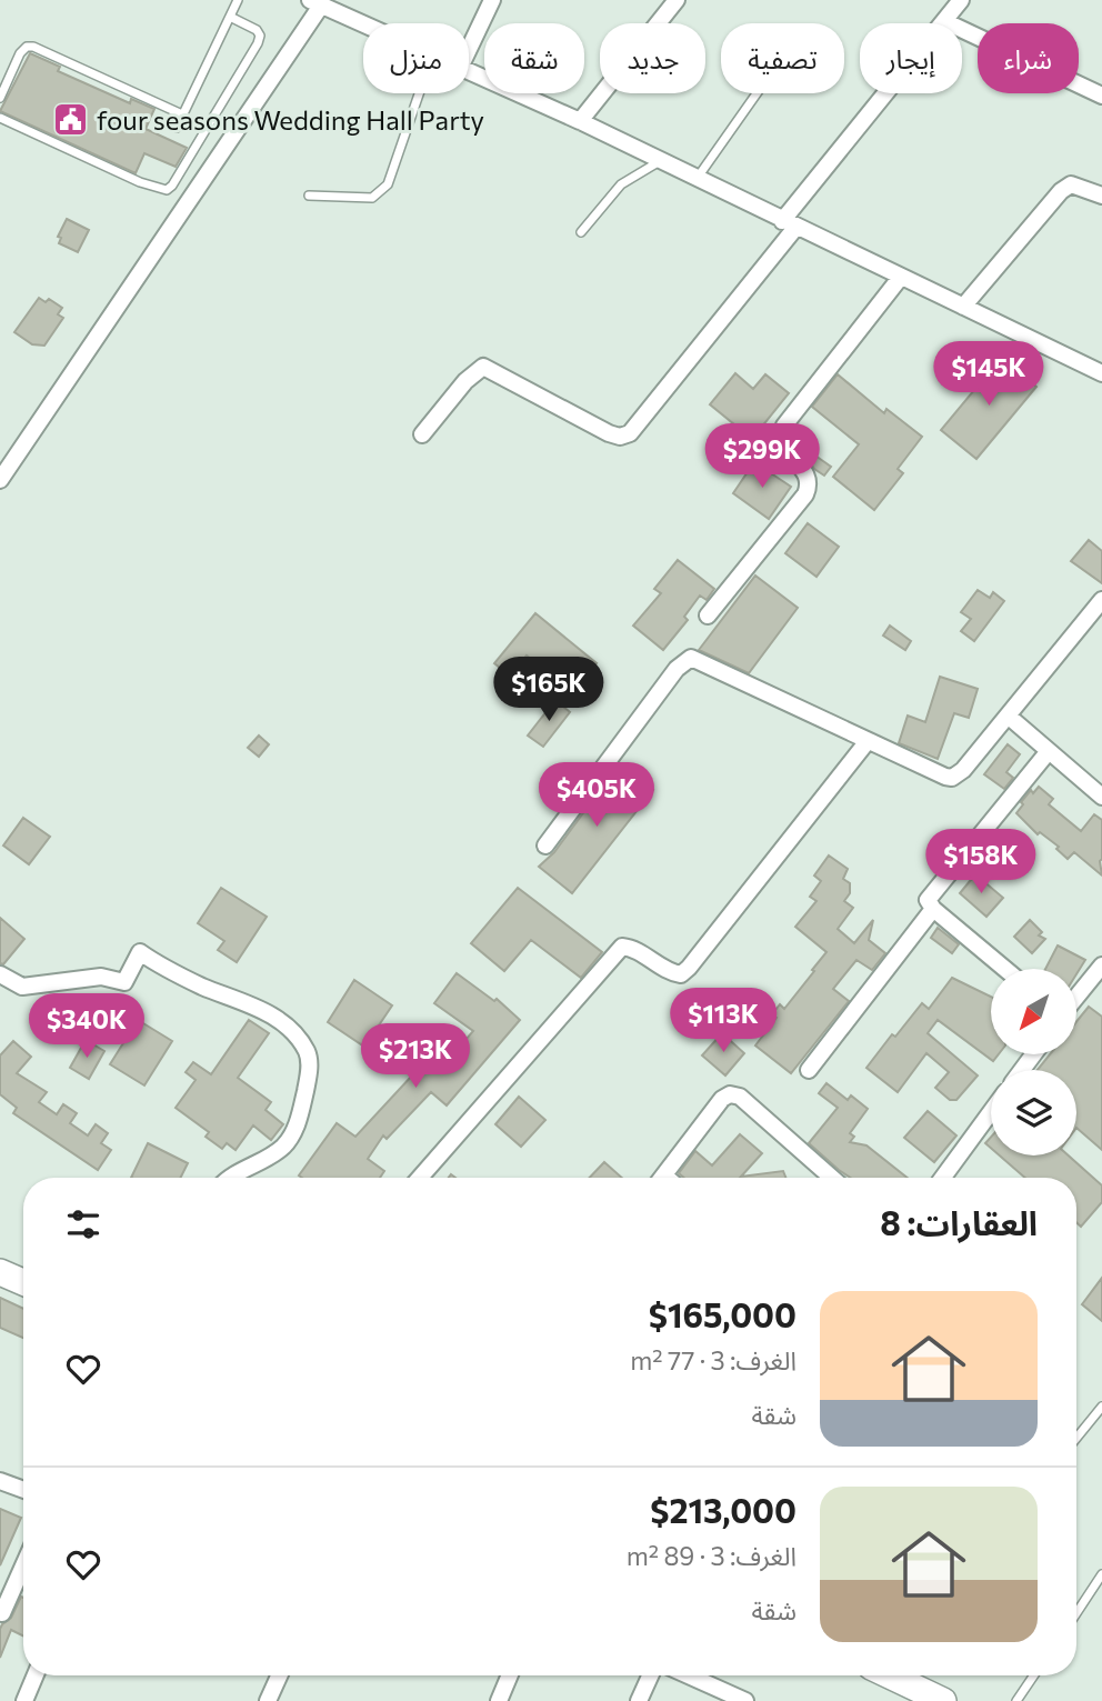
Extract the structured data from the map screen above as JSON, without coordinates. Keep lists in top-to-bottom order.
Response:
{
  "places": {
    "public building": ["four seasons Wedding Hall Party"]
  },
  "north": "bottom left",
  "page": {
    "chip": [
      "شراء",
      "إيجار",
      "تصفية",
      "جديد",
      "شقة",
      "منزل"
    ],
    "price": [
      "$145K",
      "$299K",
      "$165K",
      "$405K",
      "$158K",
      "$113K",
      "$340K",
      "$213K"
    ],
    "heading": "العقارات: 8",
    "list": [
      {
        "name": "$165,000",
        "note": "الغرف: 3 · 77 m² · شقة"
      },
      {
        "name": "$213,000",
        "note": "الغرف: 3 · 89 m² · شقة"
      }
    ]
  }
}
